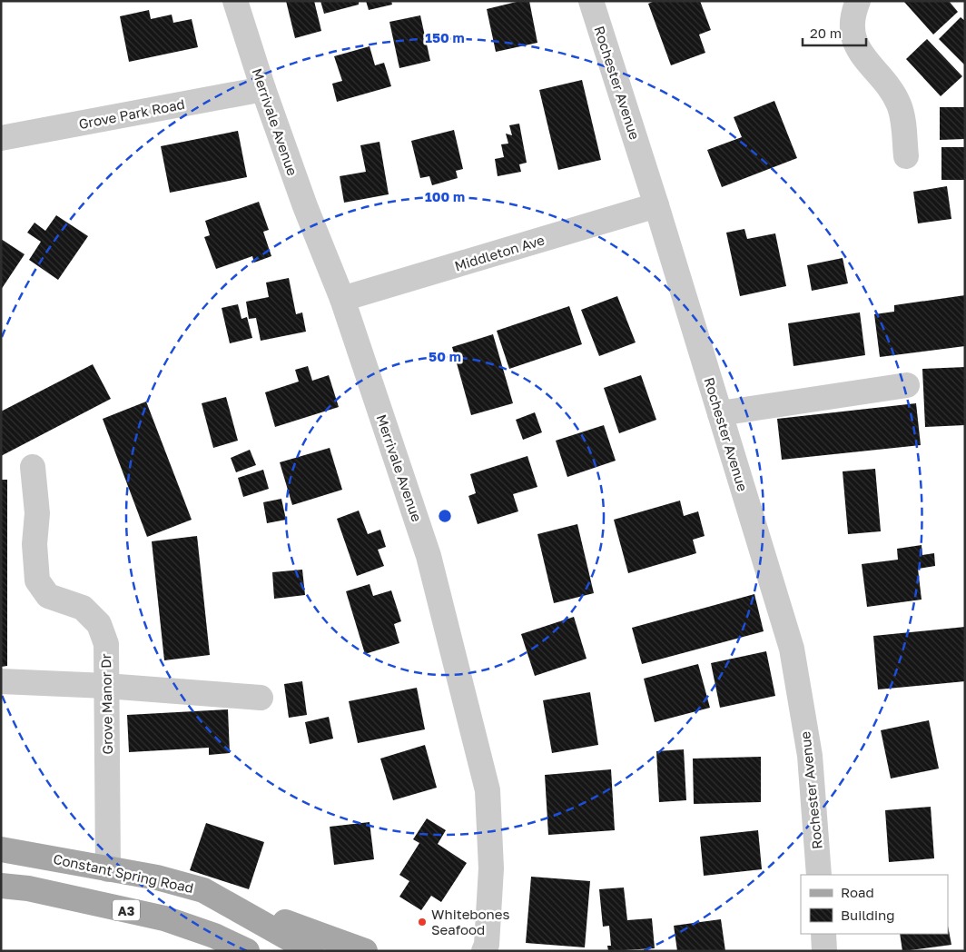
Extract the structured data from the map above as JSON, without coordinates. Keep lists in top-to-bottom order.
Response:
{
  "streets": {
    "main road": ["Constant Spring Road", "A3"],
    "street": [
      "Rochester Avenue",
      "Grove Park Road",
      "Merrivale Avenue",
      "Middleton Ave",
      "Grove Manor Dr"
    ]
  },
  "crossings": [
    ["Rochester Avenue", "Middleton Ave"],
    ["Grove Park Road", "Merrivale Avenue"],
    ["Merrivale Avenue", "Middleton Ave"],
    ["Grove Manor Dr", "Constant Spring Road"]
  ],
  "places": ["Whitebones Seafood"],
  "legend": ["Road", "Building"],
  "scale_bar": "20 m",
  "rings": ["150 m", "100 m", "50 m"]
}
